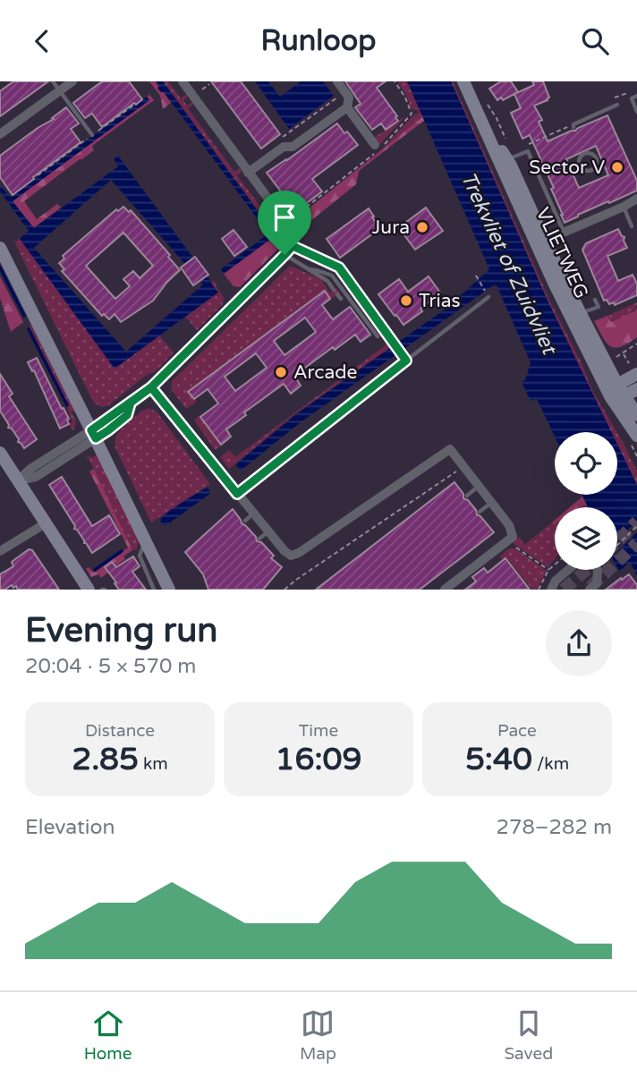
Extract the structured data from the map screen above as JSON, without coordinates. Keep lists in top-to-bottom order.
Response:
{
  "streets": {
    "street": ["VLIETWEG"]
  },
  "water": ["Trekvliet of Zuidvliet"],
  "places": [
    "Sector V",
    "Jura",
    "Trias",
    "Arcade"
  ],
  "page": {
    "header": "Runloop",
    "heading": ["Evening run", "20:04 · 5 × 570 m"],
    "stats": [
      ["Distance", "2.85 km"],
      ["Time", "16:09"],
      ["Pace", "5:40 /km"]
    ],
    "chart": ["Elevation", "278–282 m"],
    "tabs": ["Home", "Map", "Saved"]
  }
}
